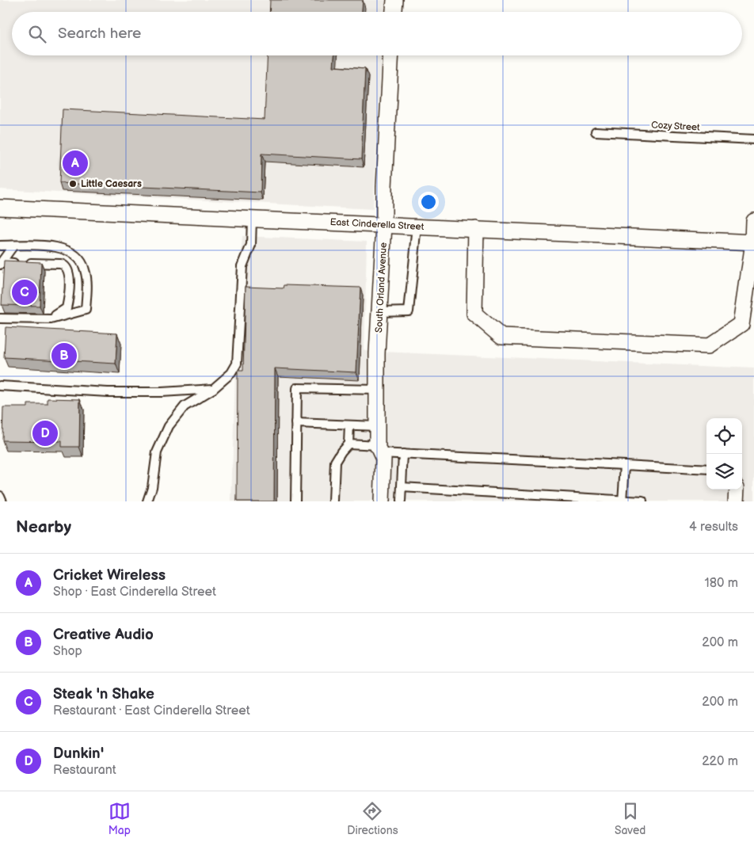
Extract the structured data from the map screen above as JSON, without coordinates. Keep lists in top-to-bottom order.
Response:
{
  "streets": {
    "street": ["East Cinderella Street", "South Orland Avenue"],
    "lane": ["Cozy Street"]
  },
  "crossings": [
    ["East Cinderella Street", "South Orland Avenue"]
  ],
  "places": ["Little Caesars"],
  "page": {
    "search": "Search here",
    "pins": [
      "A",
      "C",
      "B",
      "D"
    ],
    "heading": ["Nearby", "4 results"],
    "list": [
      {
        "mark": "A",
        "name": "Cricket Wireless",
        "note": "Shop · East Cinderella Street",
        "value": "180 m"
      },
      {
        "mark": "B",
        "name": "Creative Audio",
        "note": "Shop",
        "value": "200 m"
      },
      {
        "mark": "C",
        "name": "Steak 'n Shake",
        "note": "Restaurant · East Cinderella Street",
        "value": "200 m"
      },
      {
        "mark": "D",
        "name": "Dunkin'",
        "note": "Restaurant",
        "value": "220 m"
      }
    ],
    "nav": ["Map", "Directions", "Saved"]
  }
}
